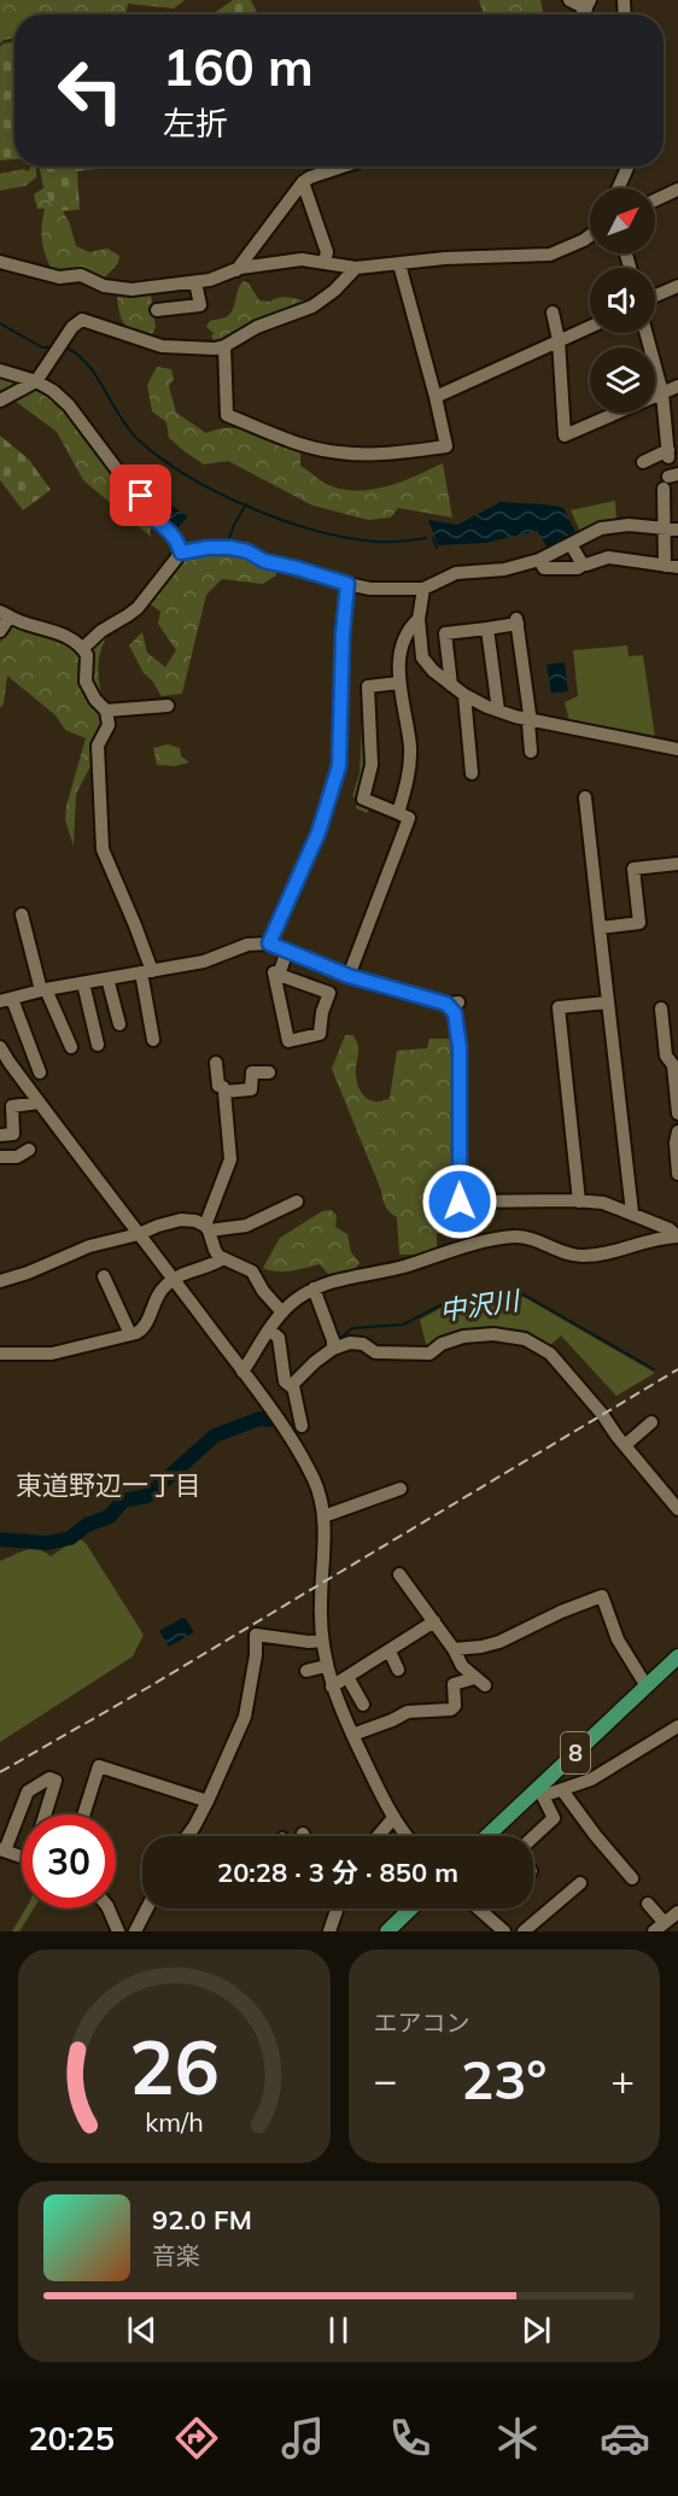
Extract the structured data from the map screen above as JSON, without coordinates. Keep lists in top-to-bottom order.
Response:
{
  "streets": {
    "main road": ["8"]
  },
  "districts": ["東道野辺一丁目"],
  "water": ["中沢川"],
  "north": "top right",
  "page": {
    "turn": ["160 m", "左折"],
    "limit": "30",
    "trip": "20:28 · 3 分 · 850 m",
    "tile": "エアコン",
    "heat": ["−", "23°", "+"],
    "song": ["92.0 FM", "音楽"],
    "tabs": "20:25",
    "gauge": ["26", "km/h"]
  }
}
